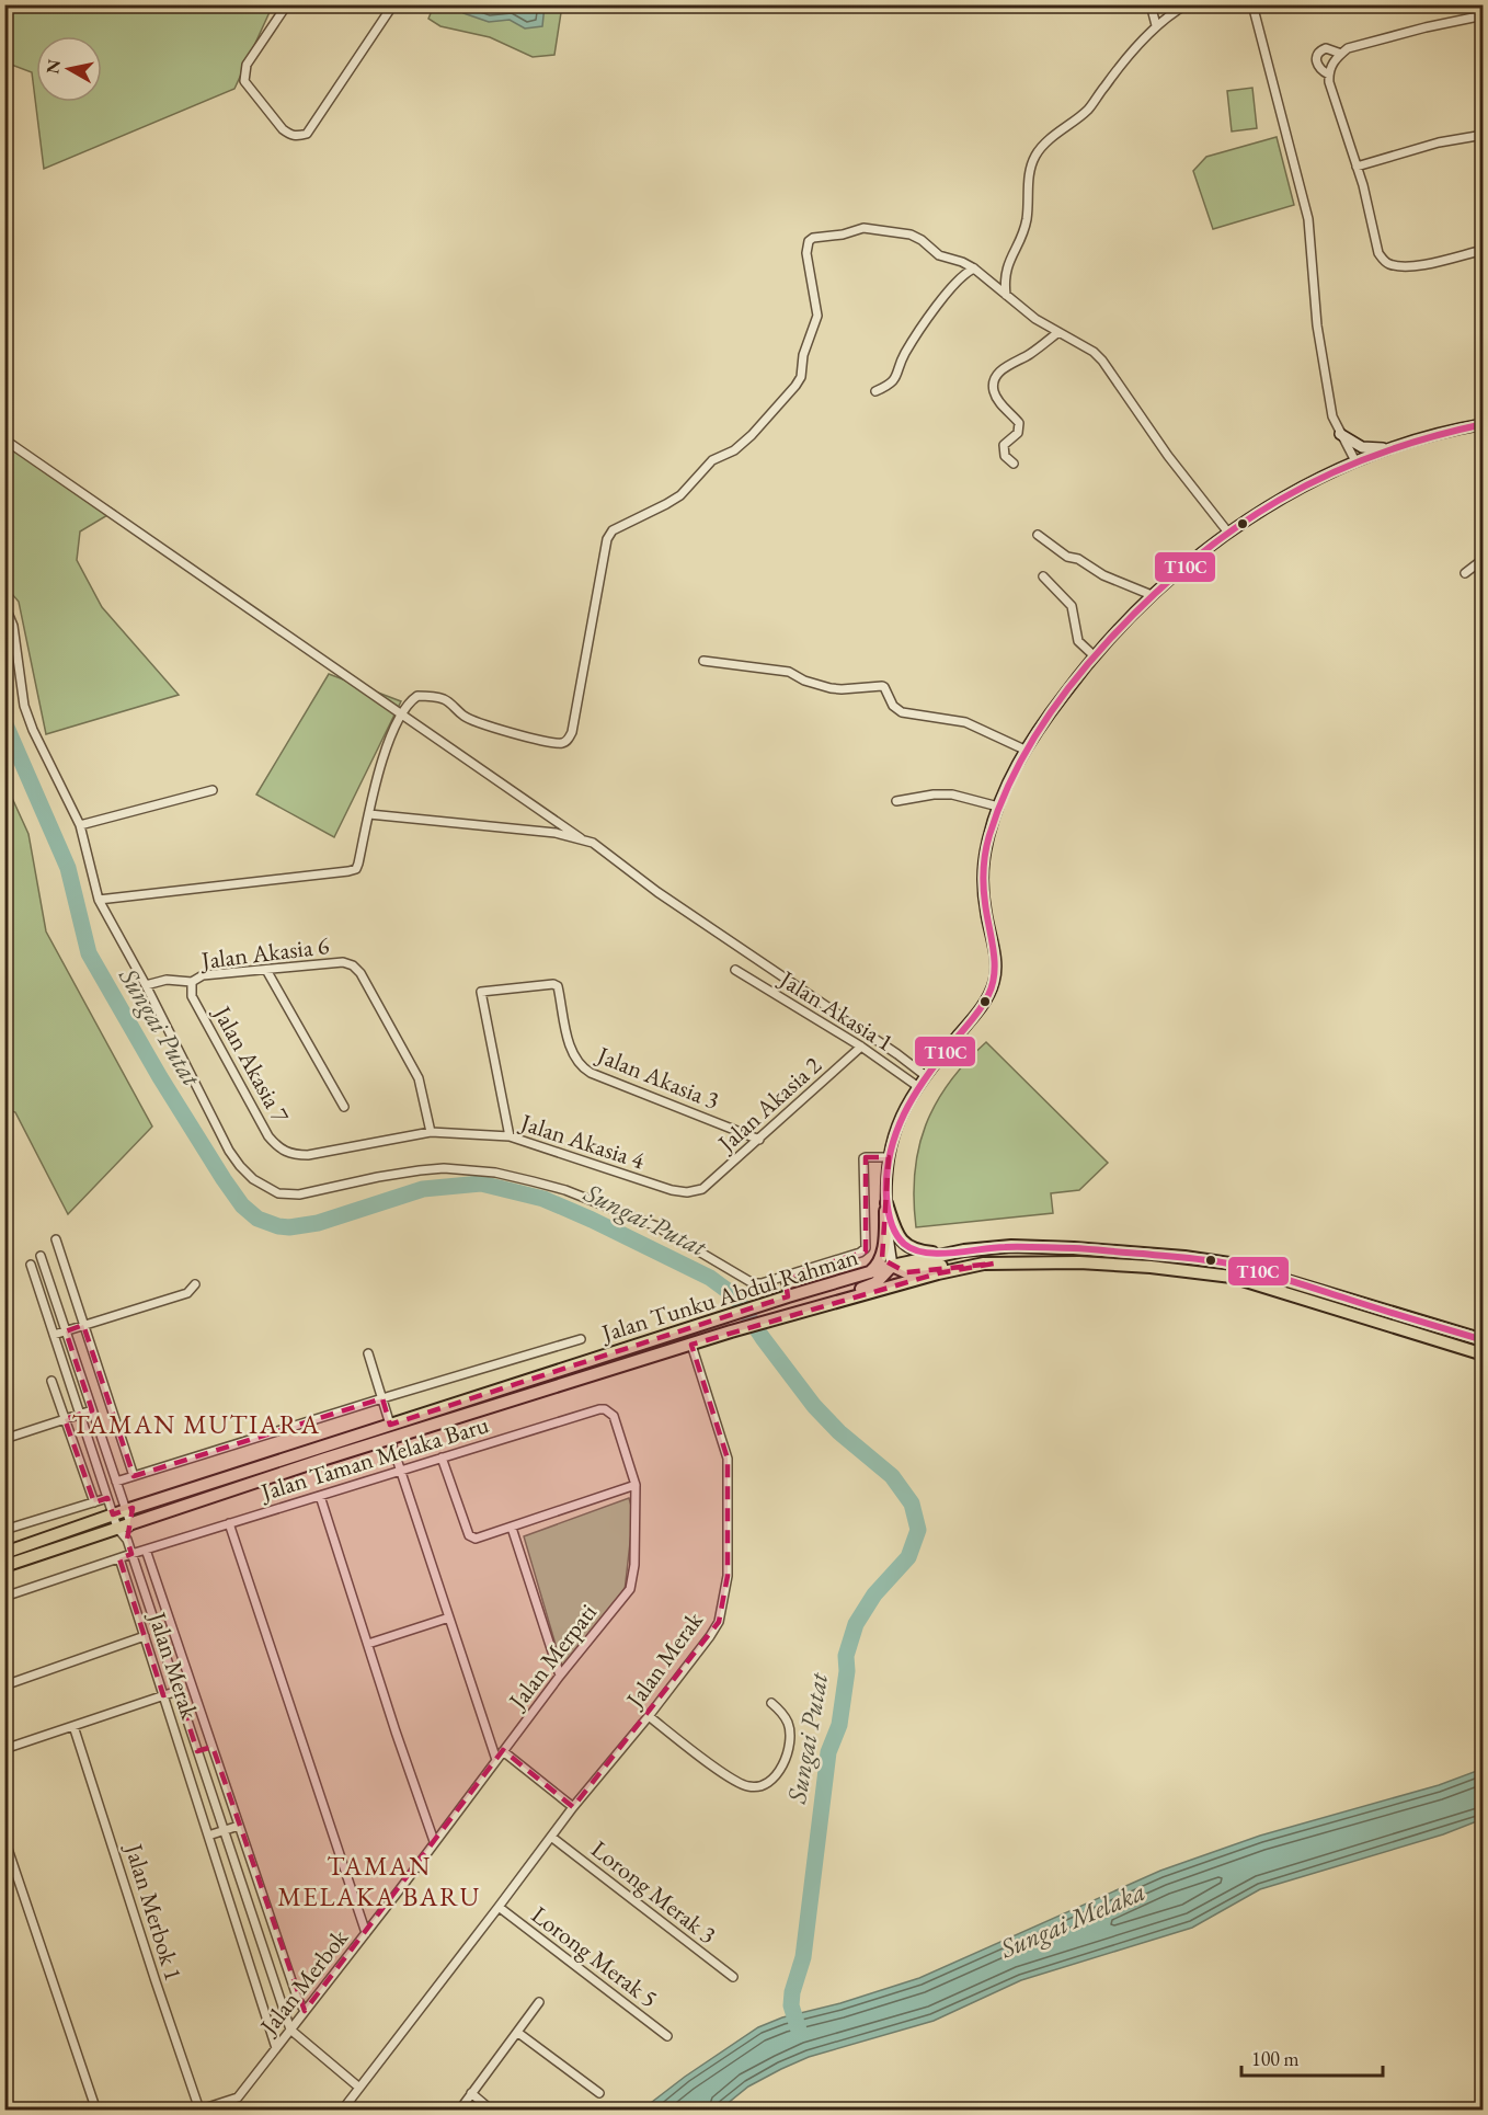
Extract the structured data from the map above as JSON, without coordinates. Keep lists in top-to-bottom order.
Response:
{
  "streets": {
    "main road": ["Jalan Tunku Abdul Rahman"],
    "street": [
      "Jalan Akasia 6",
      "Jalan Akasia 1",
      "Jalan Akasia 7",
      "Jalan Akasia 3",
      "Jalan Akasia 2",
      "Jalan Akasia 4",
      "Jalan Taman Melaka Baru",
      "Jalan Merpati",
      "Jalan Merak",
      "Lorong Merak 3",
      "Jalan Merbok 1",
      "Lorong Merak 5",
      "Jalan Merbok"
    ]
  },
  "crossings": [
    ["Jalan Akasia 6", "Jalan Akasia 7"],
    ["Jalan Akasia 6", "Jalan Akasia 4"],
    ["Jalan Akasia 1", "Jalan Akasia 2"],
    ["Jalan Akasia 7", "Jalan Akasia 4"],
    ["Jalan Akasia 3", "Jalan Akasia 2"],
    ["Jalan Akasia 3", "Jalan Akasia 4"],
    ["Jalan Akasia 2", "Jalan Akasia 4"],
    ["Jalan Tunku Abdul Rahman", "Jalan Merak"],
    ["Jalan Taman Melaka Baru", "Jalan Merpati"],
    ["Jalan Taman Melaka Baru", "Jalan Merak"],
    ["Jalan Merpati", "Jalan Merbok"],
    ["Jalan Merak", "Lorong Merak 3"],
    ["Jalan Merak", "Lorong Merak 5"],
    ["Jalan Merak", "Jalan Merbok"],
    ["Jalan Merbok 1", "Jalan Merbok"]
  ],
  "districts": ["TAMAN MUTIARA", "TAMAN MELAKA BARU"],
  "water": ["Sungai Putat", "Sungai Melaka"],
  "lines": ["transit line T10C"],
  "scale_bar": "100 m",
  "north": "left"
}
